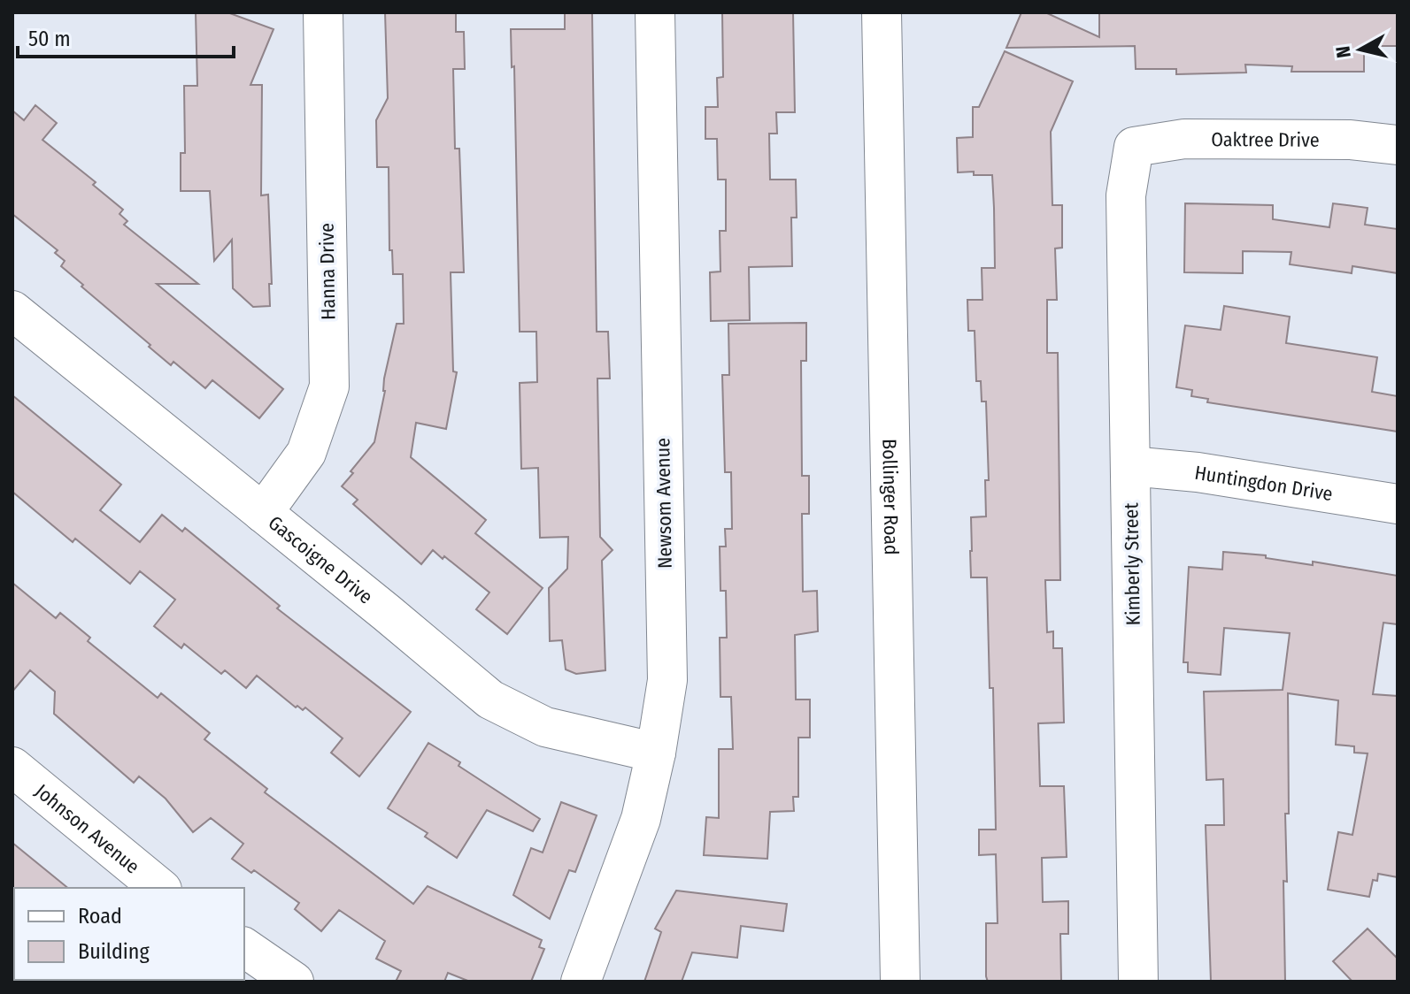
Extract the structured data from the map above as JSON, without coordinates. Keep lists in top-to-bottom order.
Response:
{
  "streets": {
    "street": [
      "Oaktree Drive",
      "Hanna Drive",
      "Huntingdon Drive",
      "Bollinger Road",
      "Newsom Avenue",
      "Gascoigne Drive",
      "Kimberly Street",
      "Johnson Avenue"
    ]
  },
  "crossings": [
    ["Oaktree Drive", "Kimberly Street"],
    ["Hanna Drive", "Gascoigne Drive"],
    ["Huntingdon Drive", "Kimberly Street"],
    ["Newsom Avenue", "Gascoigne Drive"]
  ],
  "legend": ["Road", "Building"],
  "scale_bar": "50 m",
  "north": "left"
}
